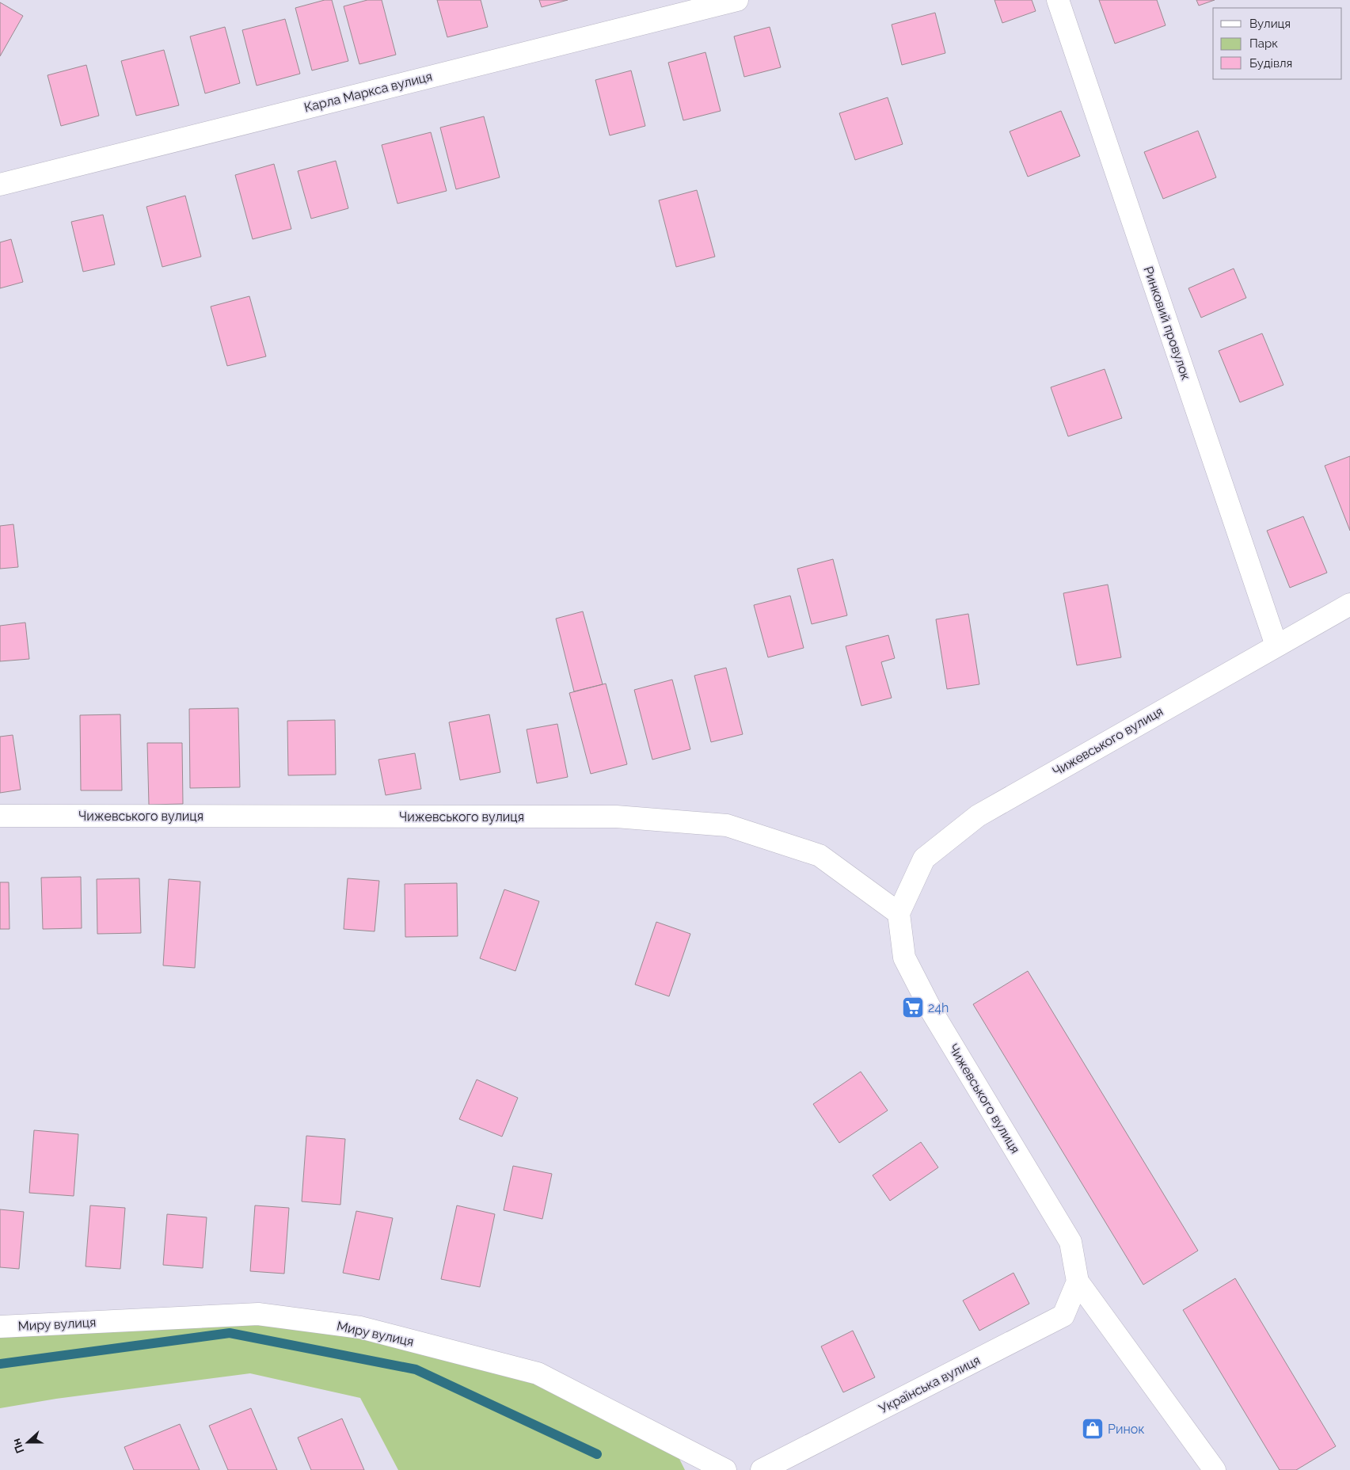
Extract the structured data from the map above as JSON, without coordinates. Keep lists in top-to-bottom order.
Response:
{
  "streets": {
    "street": [
      "Карла Маркса вулиця",
      "Ринковий провулок",
      "Чижевського вулиця",
      "Миру вулиця",
      "Українська вулиця"
    ]
  },
  "crossings": [
    ["Ринковий провулок", "Чижевського вулиця"],
    ["Чижевського вулиця", "Українська вулиця"]
  ],
  "places": {
    "supermarket": ["24h"],
    "shop": ["Ринок"]
  },
  "legend": ["Вулиця", "Парк", "Будівля"],
  "north": "left"
}
